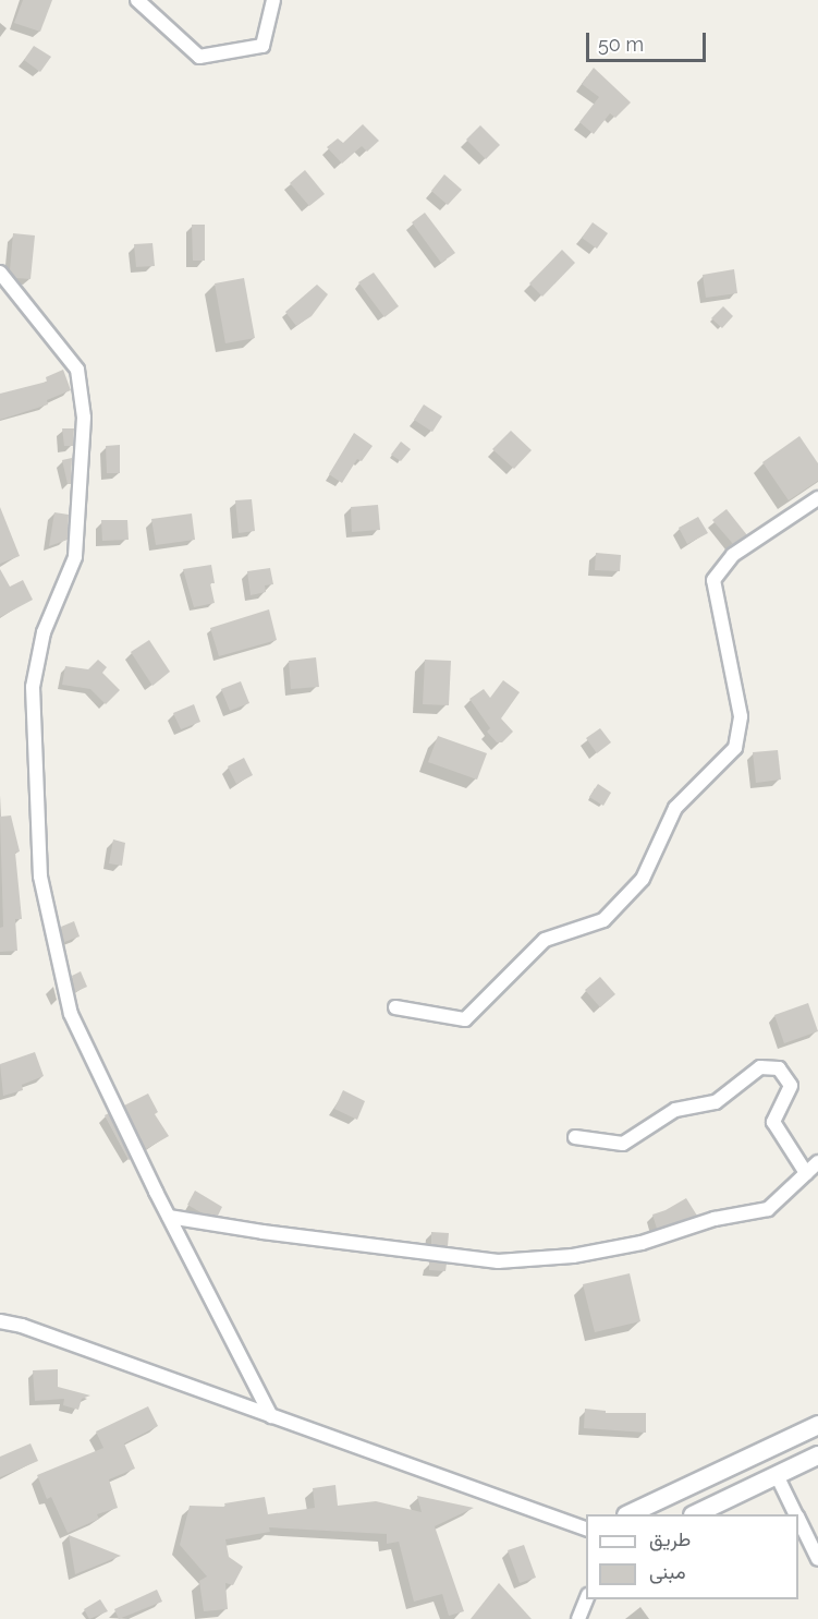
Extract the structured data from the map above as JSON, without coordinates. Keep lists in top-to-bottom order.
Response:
{
  "legend": ["طريق", "مبنى"],
  "scale_bar": "50 m"
}
